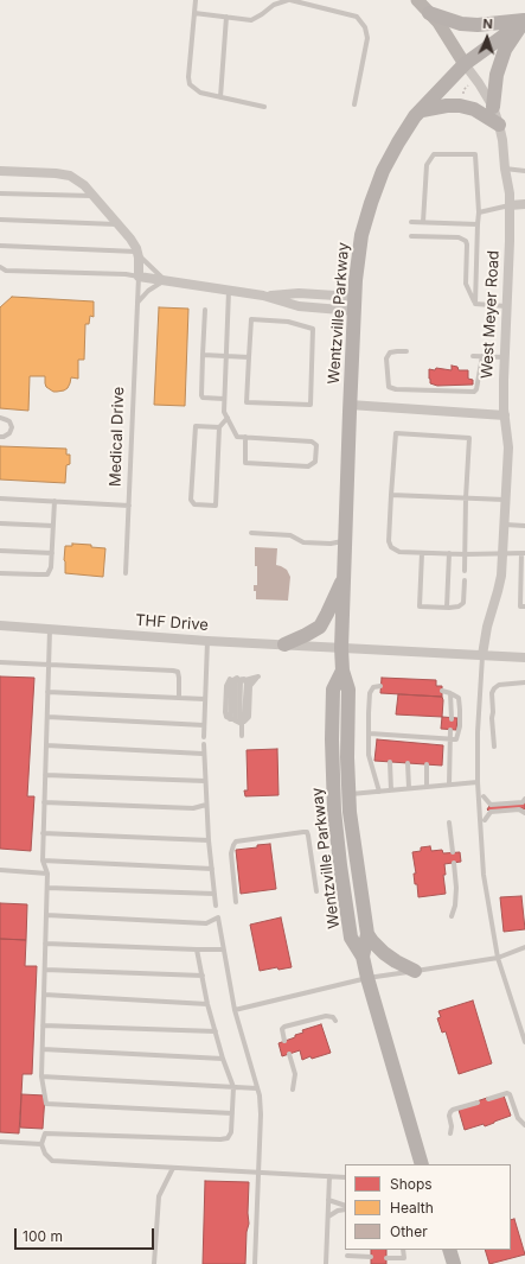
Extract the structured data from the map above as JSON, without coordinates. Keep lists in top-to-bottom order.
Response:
{
  "streets": {
    "main road": ["Wentzville Parkway", "West Meyer Road"],
    "street": ["Medical Drive", "THF Drive"]
  },
  "crossings": [
    ["Wentzville Parkway", "West Meyer Road"],
    ["Wentzville Parkway", "THF Drive"],
    ["West Meyer Road", "THF Drive"]
  ],
  "legend": ["Shops", "Health", "Other"],
  "scale_bar": "100 m",
  "north": "top"
}
